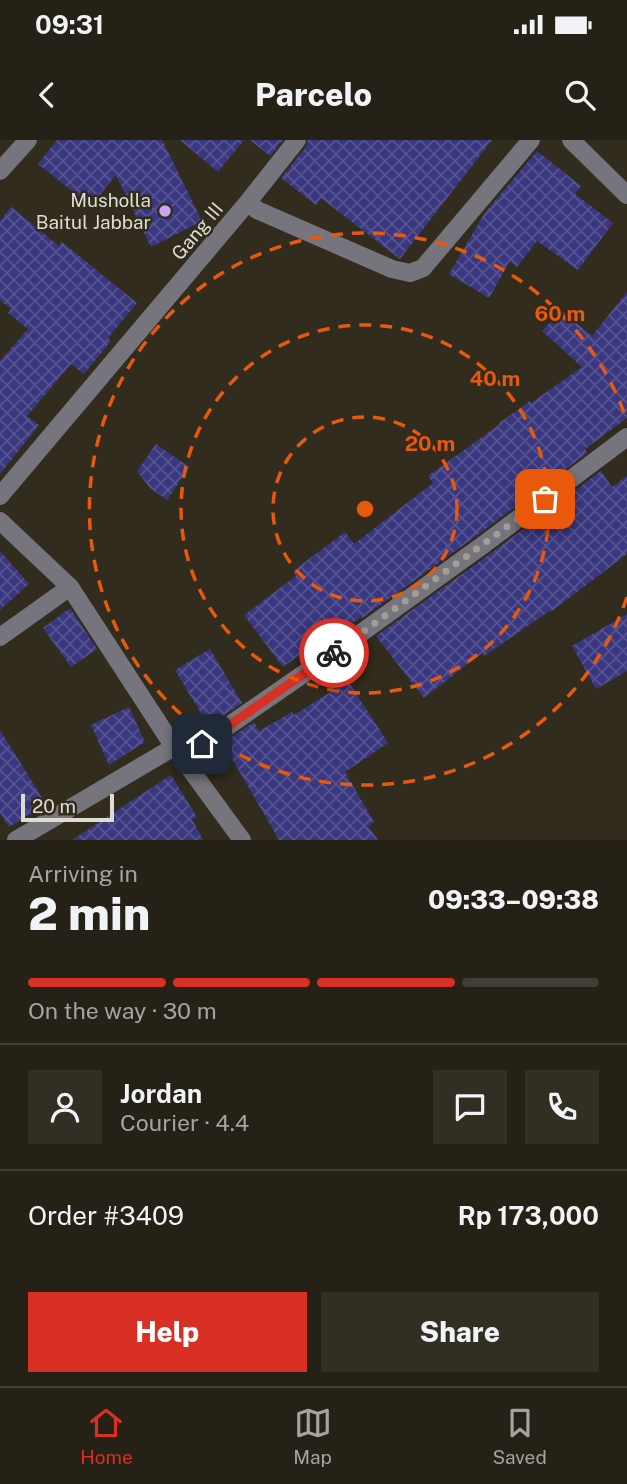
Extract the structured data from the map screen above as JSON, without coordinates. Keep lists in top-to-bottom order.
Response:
{
  "streets": {
    "street": ["Gang III"]
  },
  "places": ["Musholla Baitul Jabbar"],
  "scale_bar": "20 m",
  "page": {
    "status": "09:31",
    "header": "Parcelo",
    "scale": "20 m",
    "heading": ["2 min", "Arriving in", "09:33–09:38"],
    "panel": [
      "Jordan",
      "Courier · 4.4",
      "Order #3409",
      "Rp 173,000"
    ],
    "bar": "On the way · 30 m",
    "buttons": ["Help", "Share"],
    "tabs": ["Home", "Map", "Saved"]
  },
  "rings": ["60 m", "40 m", "20 m"]
}
